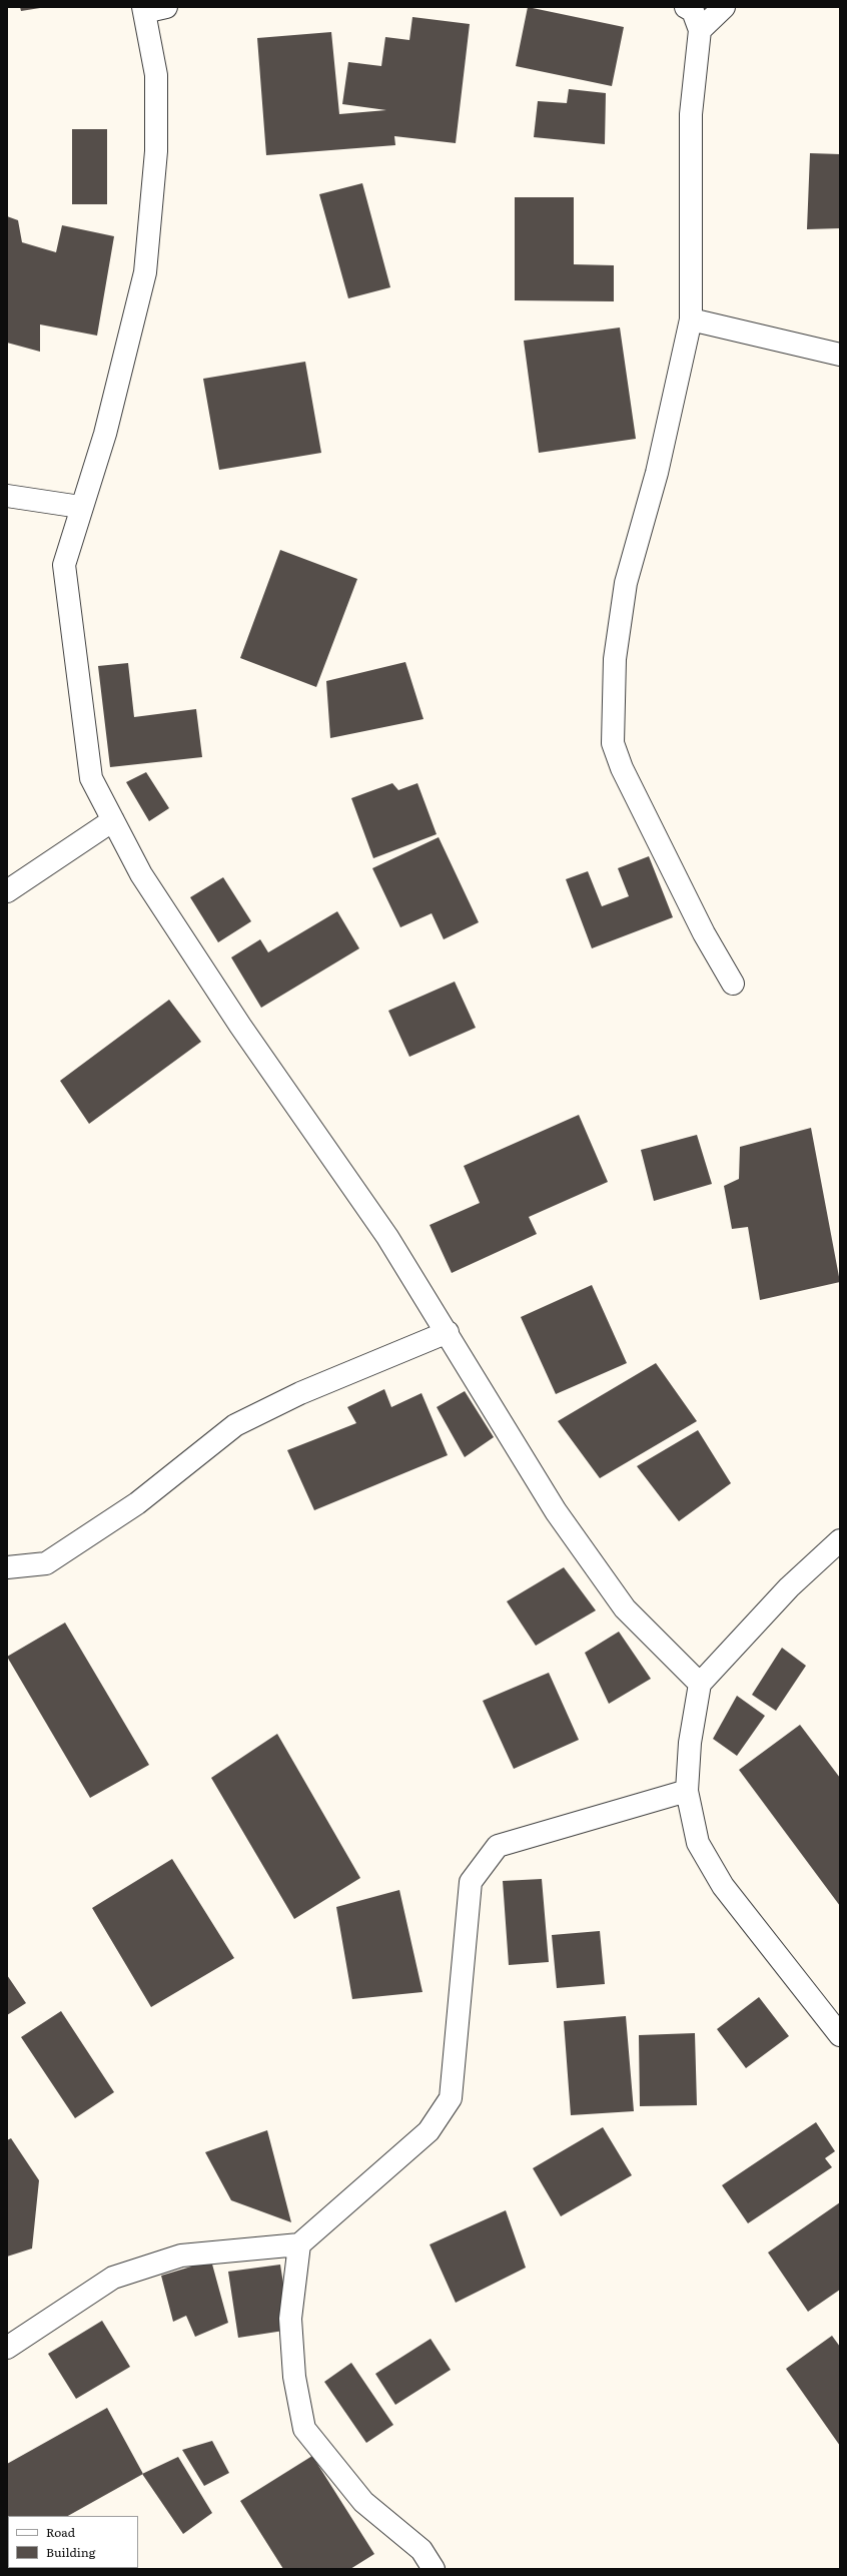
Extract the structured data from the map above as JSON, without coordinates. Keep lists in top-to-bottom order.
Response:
{
  "legend": ["Road", "Building"]
}
